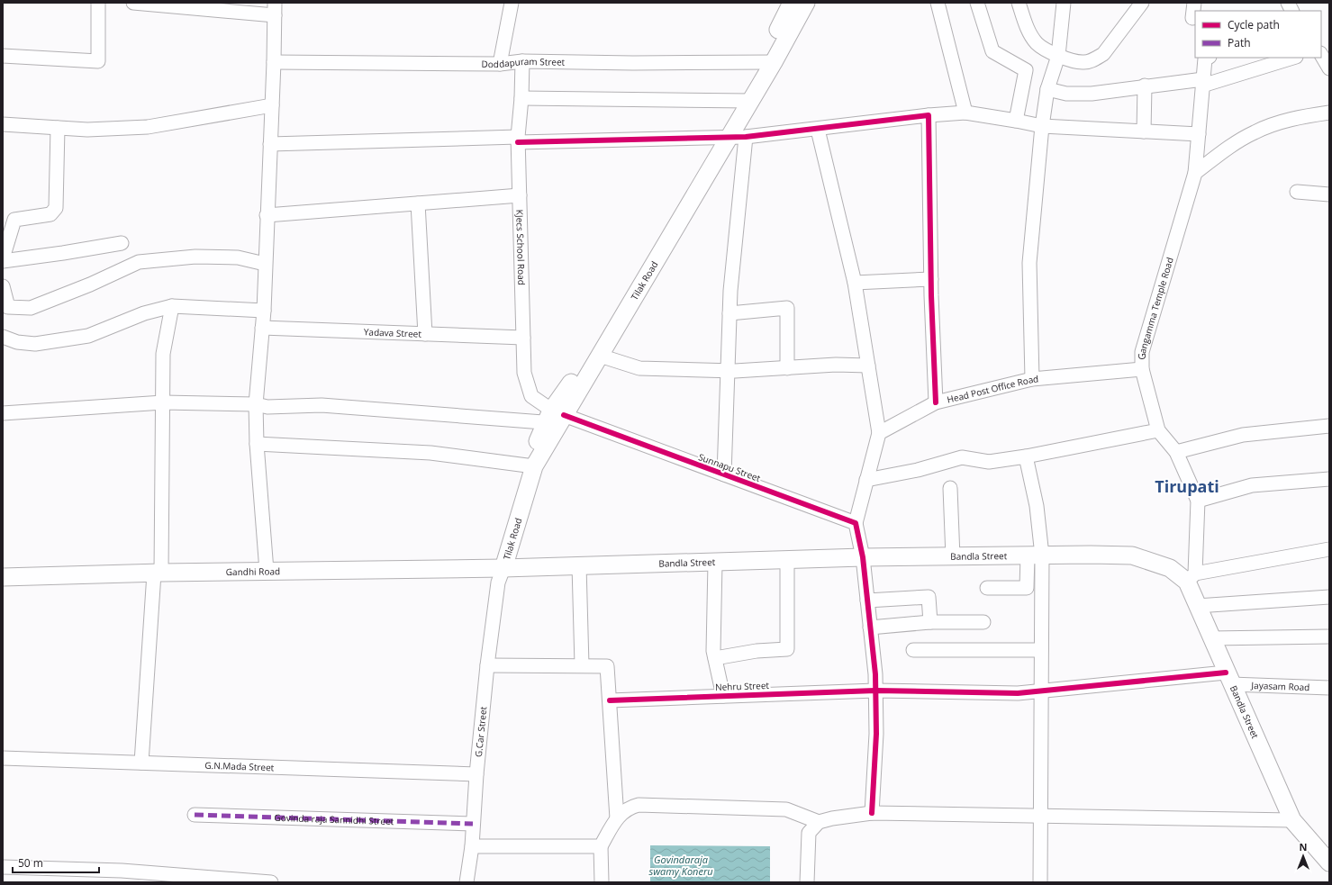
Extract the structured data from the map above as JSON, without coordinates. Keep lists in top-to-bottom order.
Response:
{
  "streets": {
    "main road": ["Tilak Road", "Bandla Street", "Gandhi Road"],
    "street": [
      "Doddapuram Street",
      "KJecs School Road",
      "Gangamma Temple Road",
      "Yadava Street",
      "Head Post Office Road",
      "Sunnapu Street",
      "Nehru Street",
      "Jayasam Road",
      "G.Car Street",
      "G.N.Mada Street",
      "Govinda raja Sannidhi Street"
    ]
  },
  "crossings": [
    ["Doddapuram Street", "KJecs School Road"],
    ["Doddapuram Street", "Tilak Road"],
    ["KJecs School Road", "Tilak Road"],
    ["KJecs School Road", "Yadava Street"],
    ["KJecs School Road", "Sunnapu Street"],
    ["Tilak Road", "Sunnapu Street"],
    ["Tilak Road", "Bandla Street"],
    ["Tilak Road", "Gandhi Road"],
    ["Tilak Road", "G.Car Street"],
    ["Gangamma Temple Road", "Head Post Office Road"],
    ["Gangamma Temple Road", "Bandla Street"],
    ["Bandla Street", "Gandhi Road"],
    ["Bandla Street", "Jayasam Road"],
    ["Bandla Street", "G.Car Street"],
    ["Gandhi Road", "G.Car Street"],
    ["Nehru Street", "Jayasam Road"],
    ["G.Car Street", "G.N.Mada Street"],
    ["G.Car Street", "Govinda raja Sannidhi Street"]
  ],
  "districts": ["Tirupati"],
  "water": ["Govindaraja swamy Koneru"],
  "legend": ["Cycle path", "Path"],
  "scale_bar": "50 m",
  "north": "top"
}
